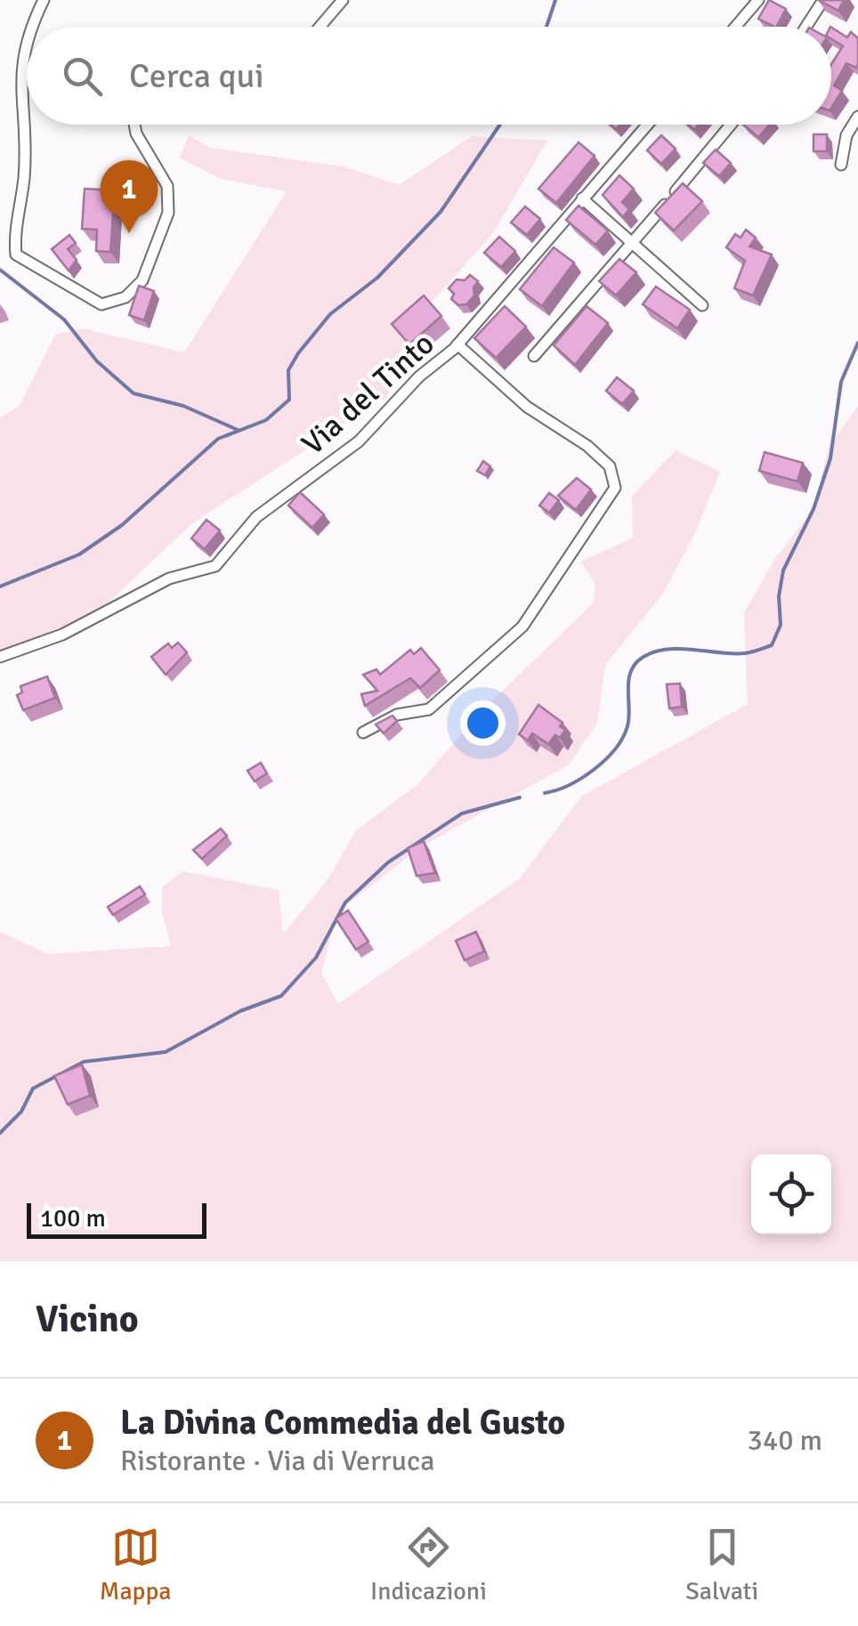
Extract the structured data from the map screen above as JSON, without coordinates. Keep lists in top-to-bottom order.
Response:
{
  "streets": {
    "street": ["Via del Tinto"]
  },
  "scale_bar": "100 m",
  "page": {
    "search": "Cerca qui",
    "pins": "1",
    "scale": "100 m",
    "heading": "Vicino",
    "list": [
      {
        "mark": "1",
        "name": "La Divina Commedia del Gusto",
        "note": "Ristorante · Via di Verruca",
        "value": "340 m"
      }
    ],
    "nav": ["Mappa", "Indicazioni", "Salvati"]
  }
}
